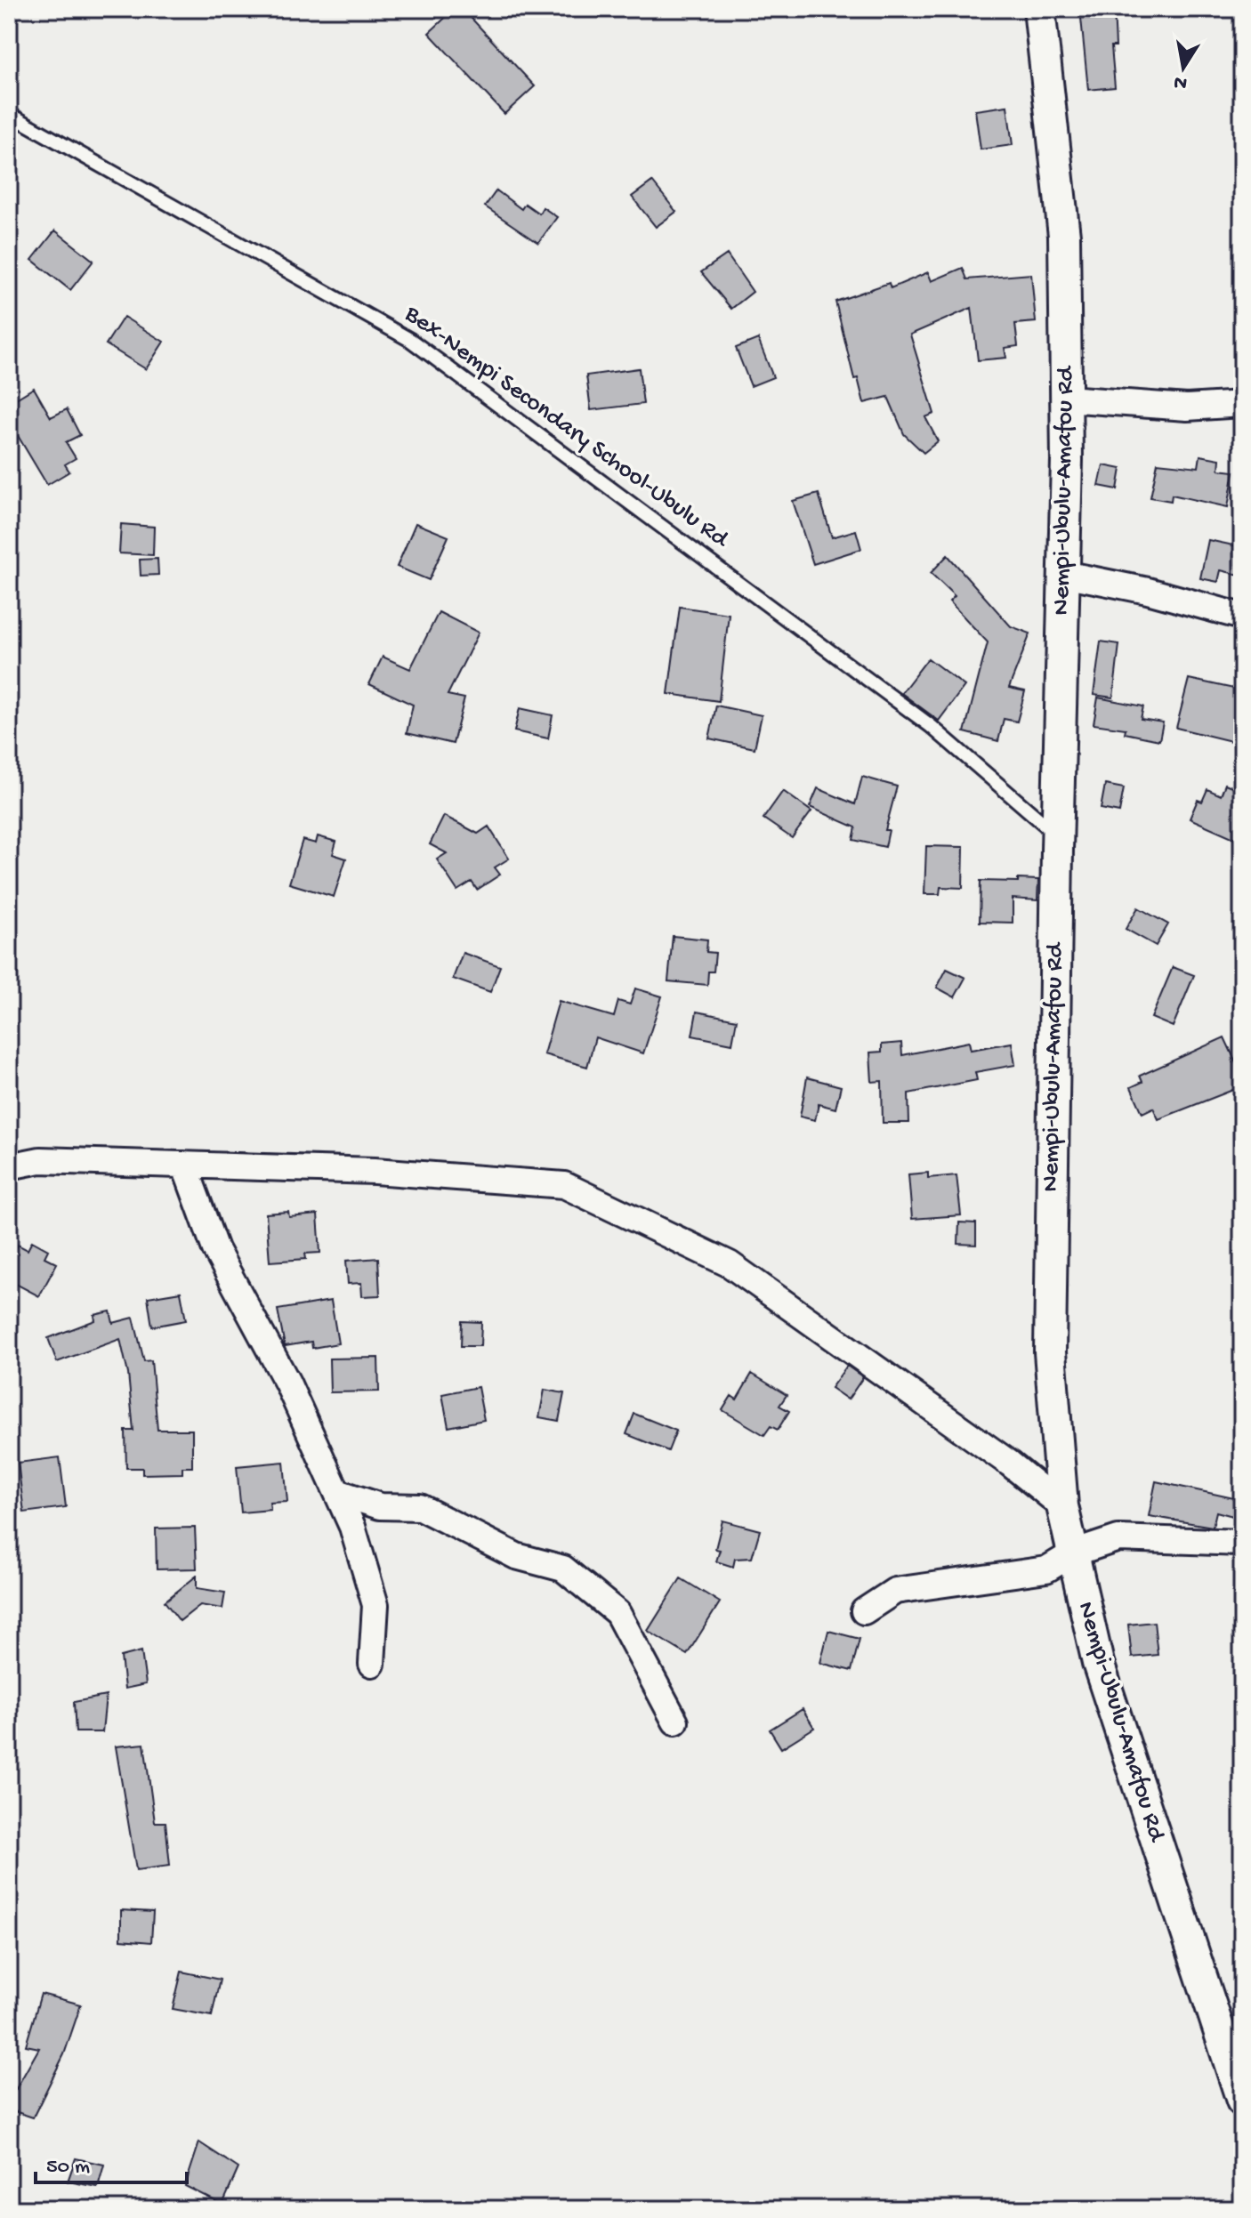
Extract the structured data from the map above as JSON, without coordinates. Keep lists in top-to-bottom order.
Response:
{
  "streets": {
    "street": ["Nempi-Ubulu-Amafou Rd"],
    "lane": ["Bex-Nempi Secondary School-Ubulu Rd"]
  },
  "crossings": [
    ["Bex-Nempi Secondary School-Ubulu Rd", "Nempi-Ubulu-Amafou Rd"]
  ],
  "scale_bar": "50 m",
  "north": "bottom"
}
